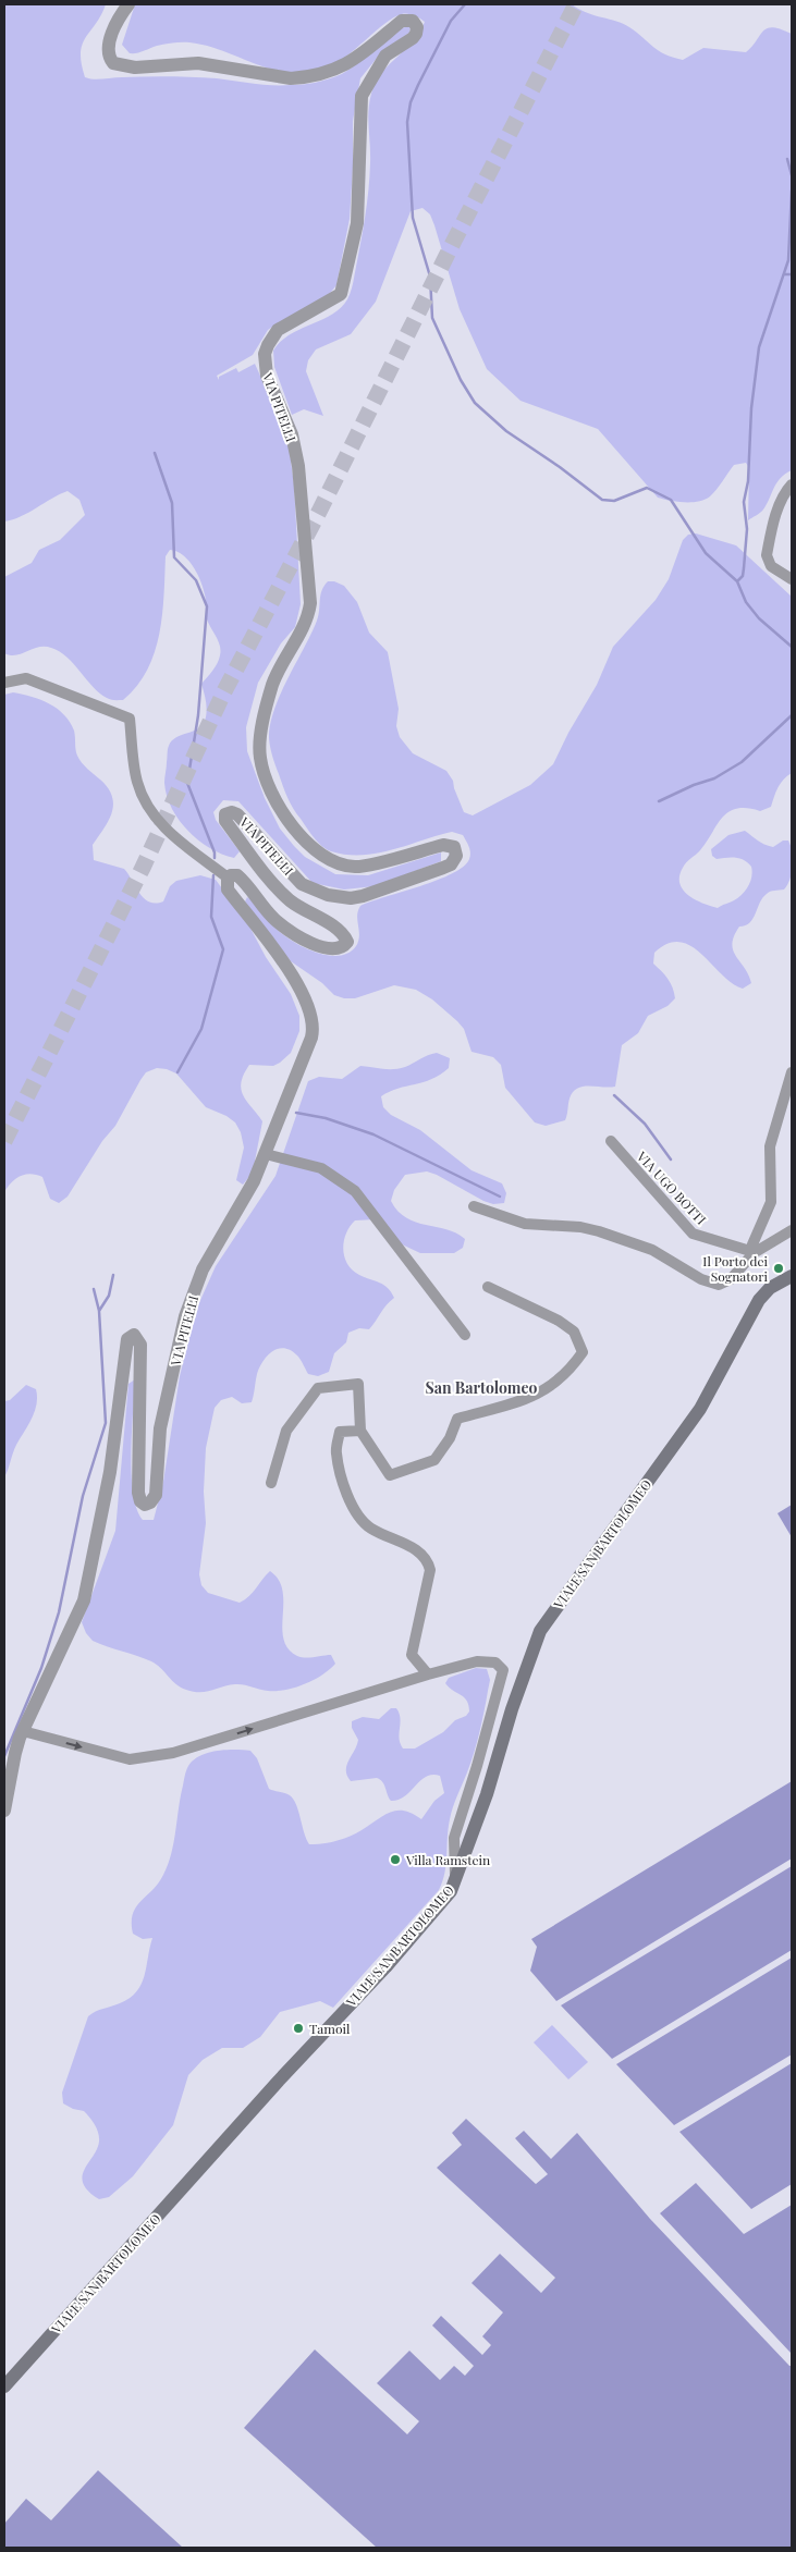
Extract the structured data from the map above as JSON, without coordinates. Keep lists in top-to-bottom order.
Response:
{
  "streets": {
    "main road": ["VIALE SAN BARTOLOMEO"],
    "street": ["VIA PITELLI", "VIA UGO BOTTI"]
  },
  "districts": ["San Bartolomeo"],
  "places": ["Il Porto dei Sognatori", "Villa Ramstein", "Tamoil"]
}
